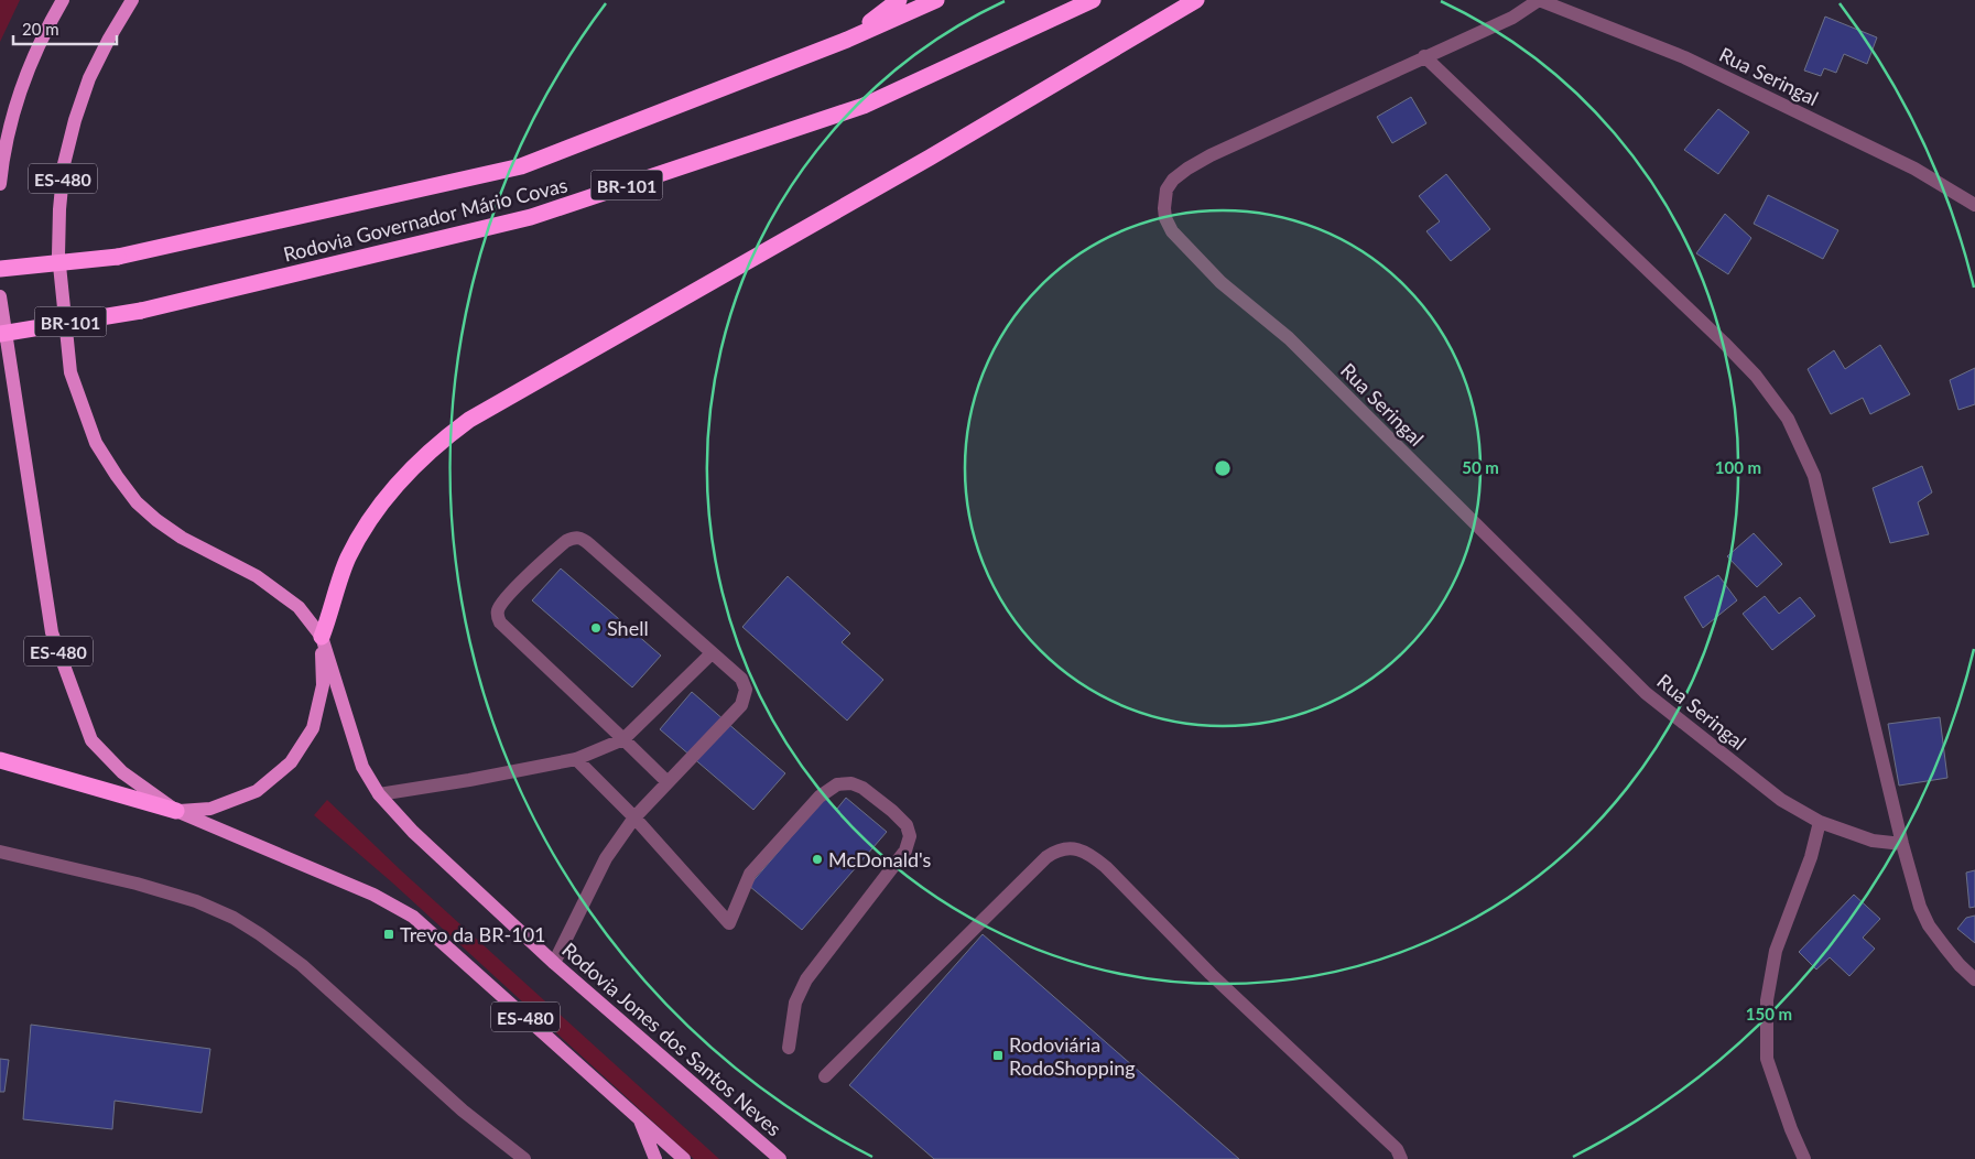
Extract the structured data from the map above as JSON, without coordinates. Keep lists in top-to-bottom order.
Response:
{
  "streets": {
    "highway": ["BR-101", "Rodovia Governador Mário Covas"],
    "main road": ["ES-480", "Rodovia Jones dos Santos Neves"],
    "street": ["Rua Seringal"]
  },
  "places": {
    "other": ["Shell", "McDonald's"],
    "transit": ["Trevo da BR-101", "Rodoviária RodoShopping"]
  },
  "scale_bar": "20 m",
  "rings": ["50 m", "100 m", "150 m"]
}
